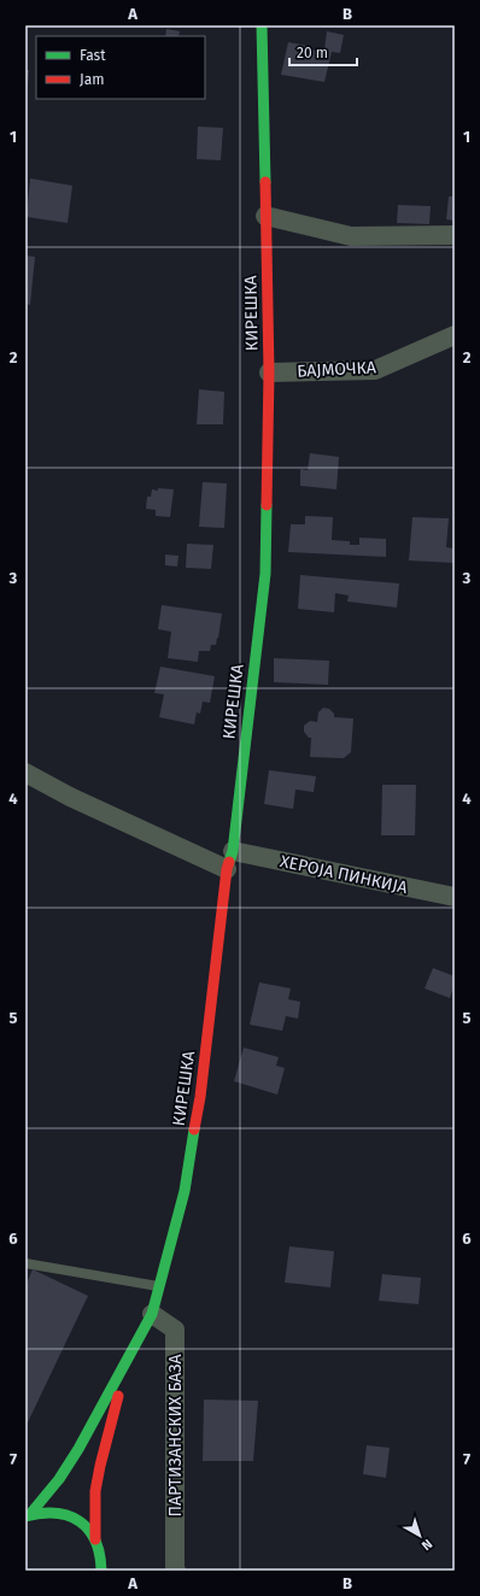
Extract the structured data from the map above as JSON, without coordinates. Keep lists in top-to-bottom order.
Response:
{
  "streets": {
    "street": [
      "КИРЕШКА",
      "БАЈМОЧКА",
      "ХЕРОЈА ПИНКИЈА",
      "ПАРТИЗАНСКИХ БАЗА"
    ]
  },
  "crossings": [
    ["КИРЕШКА", "БАЈМОЧКА"],
    ["КИРЕШКА", "ХЕРОЈА ПИНКИЈА"],
    ["КИРЕШКА", "ПАРТИЗАНСКИХ БАЗА"]
  ],
  "legend": ["Fast", "Jam"],
  "scale_bar": "20 m",
  "north": "bottom right",
  "grid": {
    "columns": ["A", "B"],
    "rows": [
      "1",
      "2",
      "3",
      "4",
      "5",
      "6",
      "7"
    ]
  }
}
